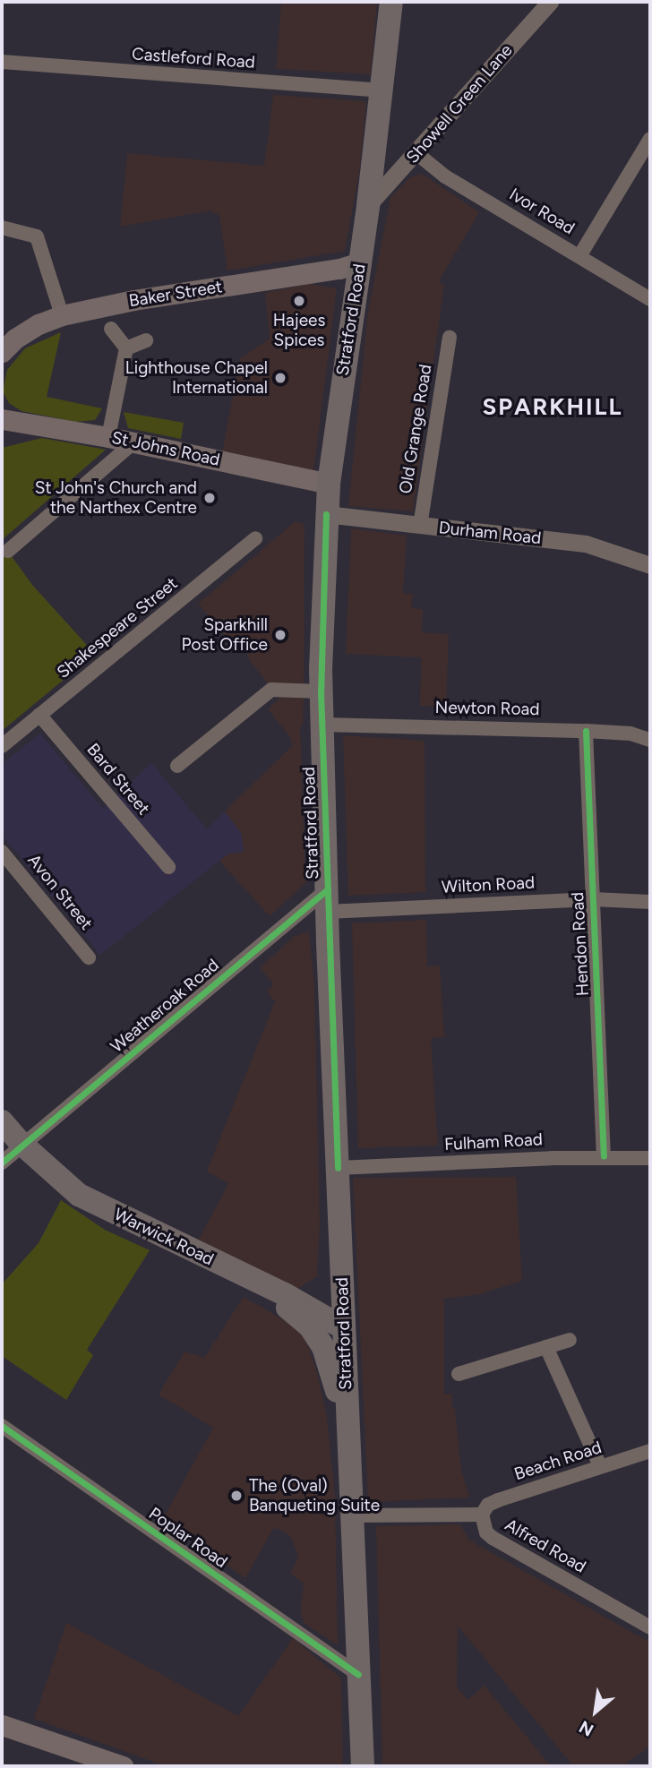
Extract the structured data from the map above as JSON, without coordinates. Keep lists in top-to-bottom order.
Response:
{
  "streets": {
    "highway": ["Stratford Road", "Warwick Road"],
    "main road": ["Baker Street", "St Johns Road"],
    "street": [
      "Castleford Road",
      "Showell Green Lane",
      "Ivor Road",
      "Old Grange Road",
      "Durham Road",
      "Shakespeare Street",
      "Newton Road",
      "Bard Street",
      "Wilton Road",
      "Avon Street",
      "Hendon Road",
      "Weatheroak Road",
      "Fulham Road",
      "Beach Road",
      "Poplar Road",
      "Alfred Road"
    ]
  },
  "crossings": [
    ["Castleford Road", "Stratford Road"],
    ["Showell Green Lane", "Ivor Road"],
    ["Showell Green Lane", "Stratford Road"],
    ["Baker Street", "Stratford Road"],
    ["Stratford Road", "St Johns Road"],
    ["Stratford Road", "Durham Road"],
    ["Stratford Road", "Newton Road"],
    ["Stratford Road", "Wilton Road"],
    ["Stratford Road", "Weatheroak Road"],
    ["Stratford Road", "Fulham Road"],
    ["Stratford Road", "Warwick Road"],
    ["Stratford Road", "Poplar Road"],
    ["Old Grange Road", "Durham Road"],
    ["Shakespeare Street", "Bard Street"],
    ["Newton Road", "Hendon Road"],
    ["Wilton Road", "Hendon Road"],
    ["Wilton Road", "Weatheroak Road"],
    ["Hendon Road", "Fulham Road"],
    ["Weatheroak Road", "Warwick Road"],
    ["Beach Road", "Alfred Road"]
  ],
  "districts": ["SPARKHILL"],
  "places": [
    "Hajees Spices",
    "Lighthouse Chapel International",
    "St John's Church and the Narthex Centre",
    "Sparkhill Post Office",
    "The (Oval) Banqueting Suite"
  ],
  "north": "bottom left"
}
